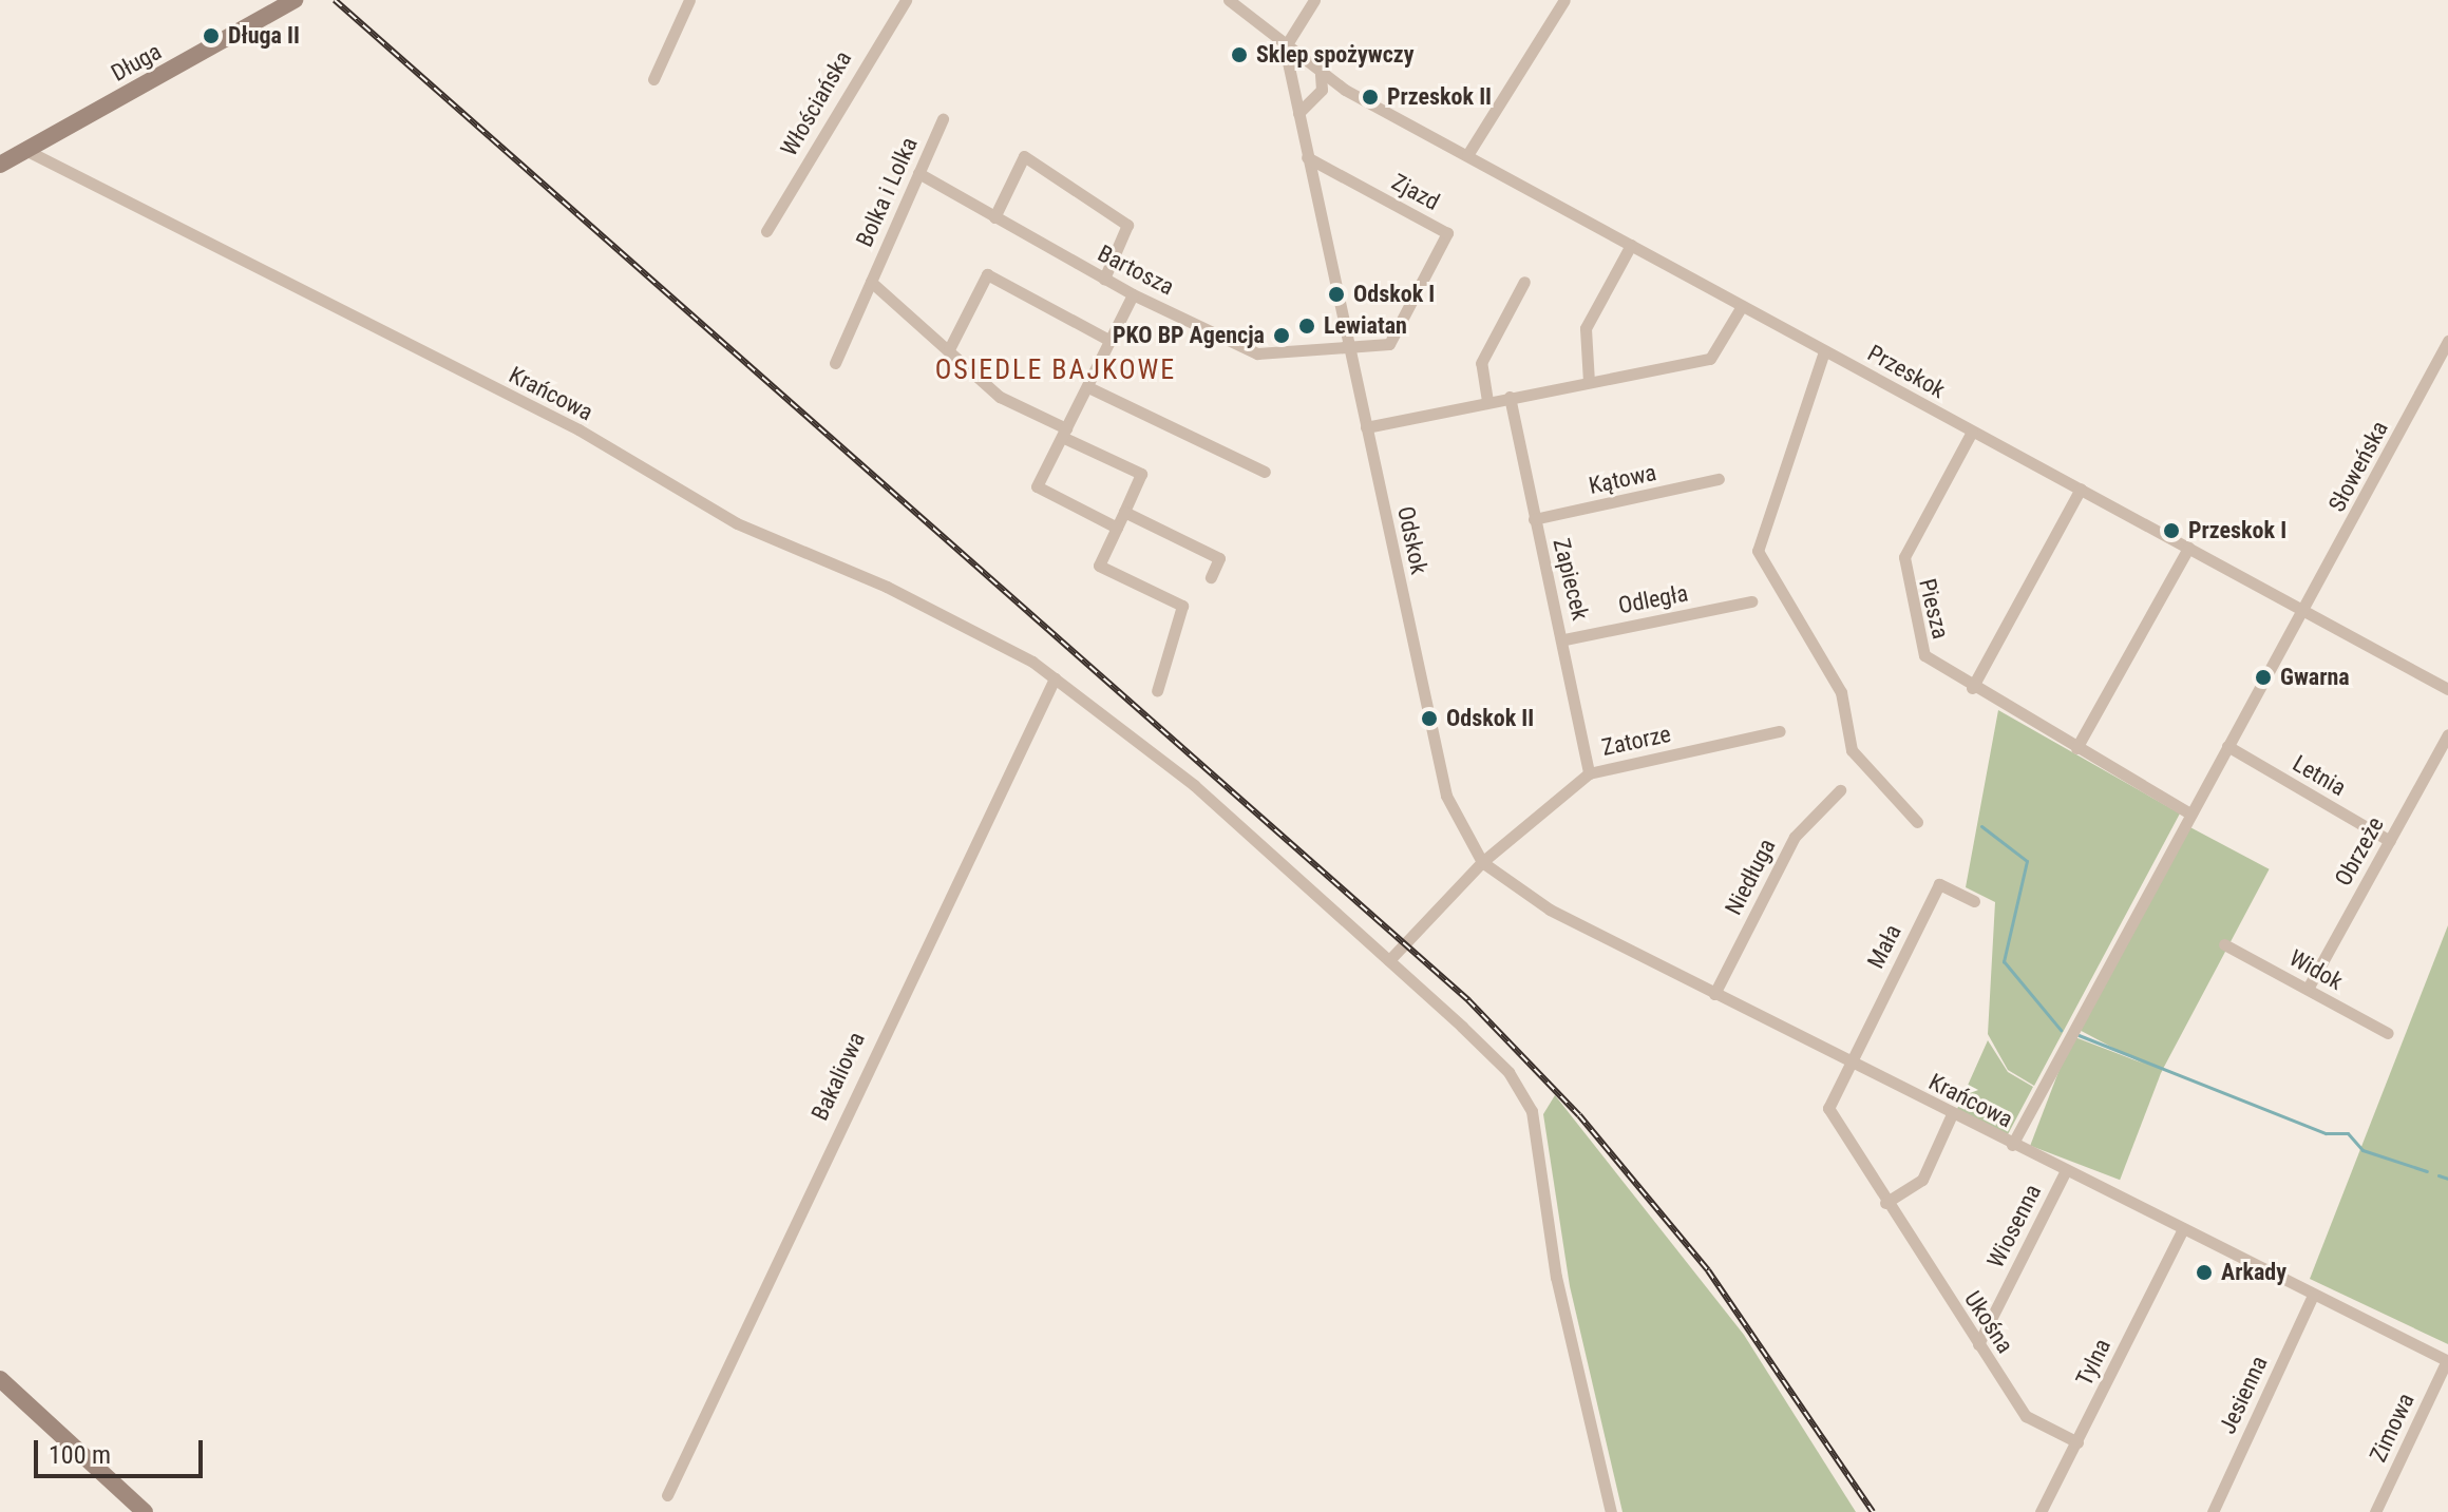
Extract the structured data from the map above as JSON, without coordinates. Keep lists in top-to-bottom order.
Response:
{
  "streets": {
    "street": [
      "Długa",
      "Włościańska",
      "Bolka i Lolka",
      "Zjazd",
      "Bartosza",
      "Przeskok",
      "Krańcowa",
      "Słoweńska",
      "Kątowa",
      "Odskok",
      "Zapiecek",
      "Odległa",
      "Piesza",
      "Zatorze",
      "Letnia",
      "Obrzeże",
      "Niedługa",
      "Mała",
      "Widok",
      "Bakaliowa",
      "Wiosenna",
      "Ukośna",
      "Tylna",
      "Jesienna",
      "Zimowa"
    ]
  },
  "crossings": [
    ["Długa", "Krańcowa"],
    ["Bolka i Lolka", "Bartosza"],
    ["Zjazd", "Bartosza"],
    ["Zjazd", "Odskok"],
    ["Bartosza", "Odskok"],
    ["Przeskok", "Słoweńska"],
    ["Przeskok", "Odskok"],
    ["Przeskok", "Piesza"],
    ["Krańcowa", "Odskok"],
    ["Krańcowa", "Zatorze"],
    ["Krańcowa", "Niedługa"],
    ["Krańcowa", "Mała"],
    ["Krańcowa", "Bakaliowa"],
    ["Krańcowa", "Wiosenna"],
    ["Krańcowa", "Ukośna"],
    ["Krańcowa", "Tylna"],
    ["Krańcowa", "Jesienna"],
    ["Krańcowa", "Zimowa"],
    ["Kątowa", "Zapiecek"],
    ["Odskok", "Zatorze"],
    ["Zapiecek", "Odległa"],
    ["Zapiecek", "Zatorze"],
    ["Letnia", "Obrzeże"],
    ["Obrzeże", "Widok"],
    ["Mała", "Ukośna"],
    ["Wiosenna", "Ukośna"],
    ["Ukośna", "Tylna"]
  ],
  "districts": ["OSIEDLE BAJKOWE"],
  "places": [
    "Długa II",
    "Sklep spożywczy",
    "Przeskok II",
    "Odskok I",
    "Lewiatan",
    "PKO BP Agencja",
    "Przeskok I",
    "Gwarna",
    "Odskok II",
    "Arkady"
  ],
  "scale_bar": "100 m"
}
